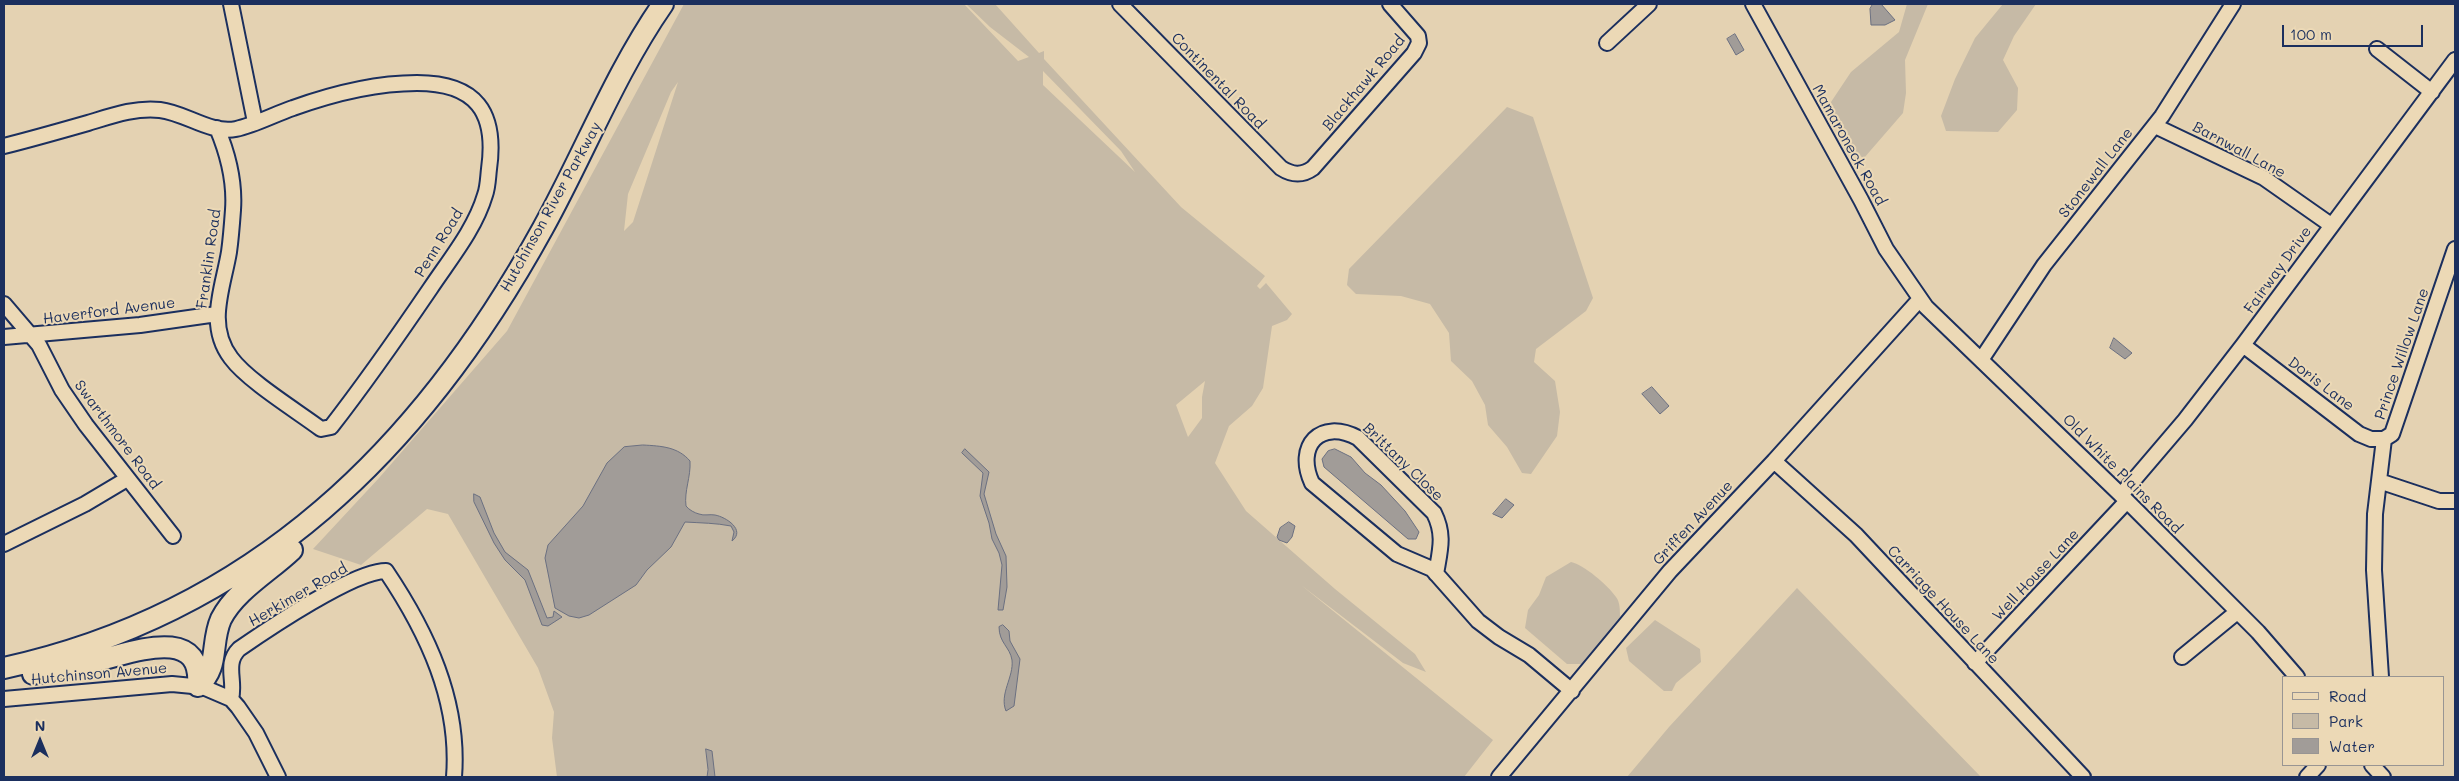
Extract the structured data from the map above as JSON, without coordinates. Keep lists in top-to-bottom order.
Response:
{
  "streets": {
    "highway": ["Hutchinson River Parkway"],
    "street": [
      "Continental Road",
      "Blackhawk Road",
      "Mamaroneck Road",
      "Barnwall Lane",
      "Stonewall Lane",
      "Penn Road",
      "Franklin Road",
      "Fairway Drive",
      "Haverford Avenue",
      "Prince Willow Lane",
      "Doris Lane",
      "Swarthmore Road",
      "Brittany Close",
      "Old White Plains Road",
      "Griffen Avenue",
      "Well House Lane",
      "Herkimer Road",
      "Carriage House Lane",
      "Hutchinson Avenue"
    ]
  },
  "crossings": [
    ["Continental Road", "Blackhawk Road"],
    ["Mamaroneck Road", "Old White Plains Road"],
    ["Mamaroneck Road", "Griffen Avenue"],
    ["Barnwall Lane", "Stonewall Lane"],
    ["Barnwall Lane", "Fairway Drive"],
    ["Stonewall Lane", "Old White Plains Road"],
    ["Penn Road", "Franklin Road"],
    ["Franklin Road", "Haverford Avenue"],
    ["Fairway Drive", "Doris Lane"],
    ["Fairway Drive", "Old White Plains Road"],
    ["Fairway Drive", "Well House Lane"],
    ["Haverford Avenue", "Swarthmore Road"],
    ["Prince Willow Lane", "Doris Lane"],
    ["Brittany Close", "Griffen Avenue"],
    ["Old White Plains Road", "Griffen Avenue"],
    ["Old White Plains Road", "Well House Lane"],
    ["Griffen Avenue", "Carriage House Lane"],
    ["Well House Lane", "Carriage House Lane"],
    ["Herkimer Road", "Hutchinson Avenue"]
  ],
  "legend": ["Road", "Park", "Water"],
  "scale_bar": "100 m",
  "north": "top"
}
